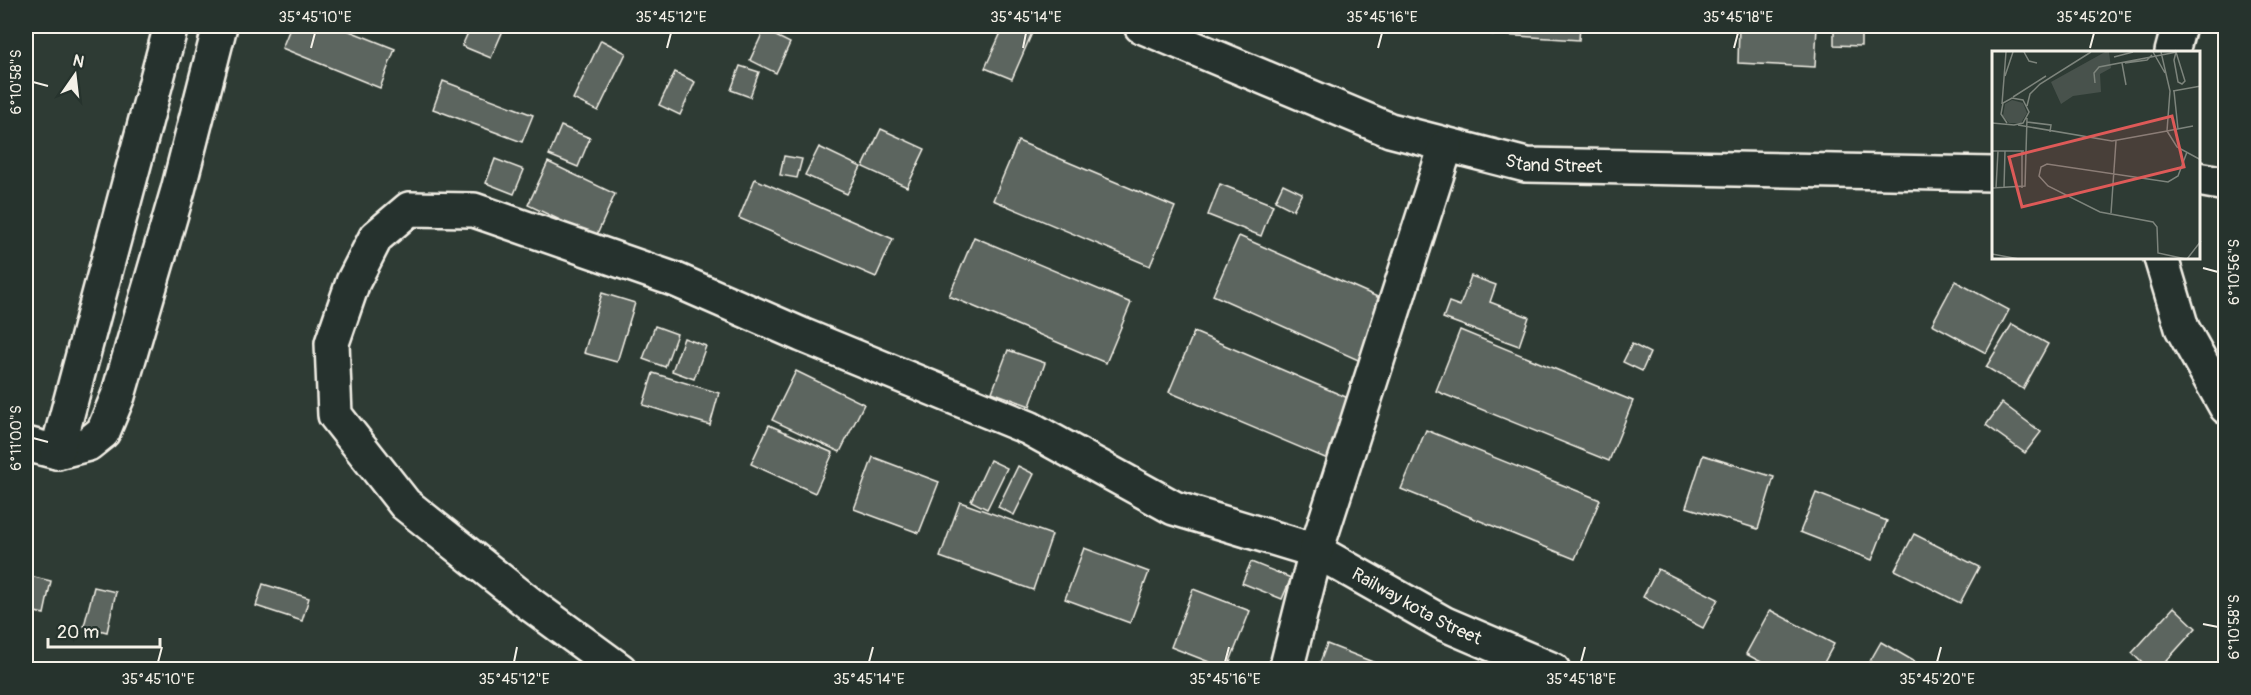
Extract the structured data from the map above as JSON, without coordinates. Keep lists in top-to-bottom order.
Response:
{
  "streets": {
    "street": ["Stand Street", "Railway kota Street"]
  },
  "scale_bar": "20 m",
  "north": "top",
  "coordinates": [
    "35°45'10\"E",
    "35°45'12\"E",
    "35°45'14\"E",
    "35°45'16\"E",
    "35°45'18\"E",
    "35°45'20\"E",
    "6°10'58\"S",
    "6°10'56\"S",
    "6°11'00\"S"
  ]
}
